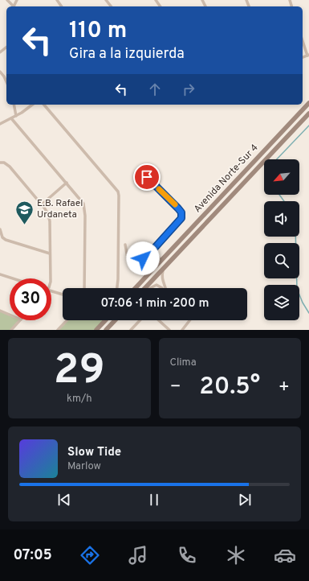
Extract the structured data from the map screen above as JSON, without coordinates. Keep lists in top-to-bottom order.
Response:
{
  "streets": {
    "main road": ["Avenida Norte-Sur 4"]
  },
  "places": {
    "school or university": ["E.B. Rafael Urdaneta"]
  },
  "north": "bottom left",
  "page": {
    "turn": ["110 m", "Gira a la izquierda"],
    "limit": "30",
    "trip": "07:06 · 1 min · 200 m",
    "tile": [
      ["29", "km/h"],
      "Clima"
    ],
    "heat": ["−", "20.5°", "+"],
    "song": ["Slow Tide", "Marlow"],
    "tabs": "07:05"
  }
}
